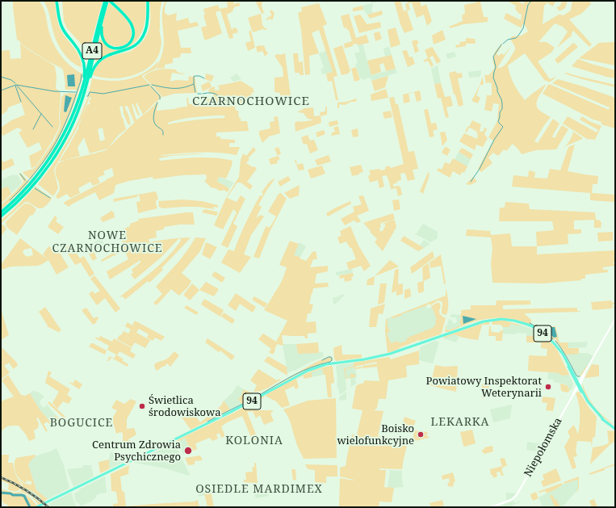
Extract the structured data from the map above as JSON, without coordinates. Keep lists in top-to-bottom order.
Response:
{
  "streets": {
    "highway": ["A4"],
    "main road": ["94", "Niepołomska"]
  },
  "crossings": [
    ["94", "Niepołomska"]
  ],
  "districts": [
    "CZARNOCHOWICE",
    "NOWE CZARNOCHOWICE",
    "LEKARKA",
    "BOGUCICE",
    "KOLONIA",
    "OSIEDLE MARDIMEX"
  ],
  "places": [
    "Powiatowy Inspektorat Weterynarii",
    "Świetlica środowiskowa",
    "Boisko wielofunkcyjne",
    "Centrum Zdrowia Psychicznego"
  ]
}
